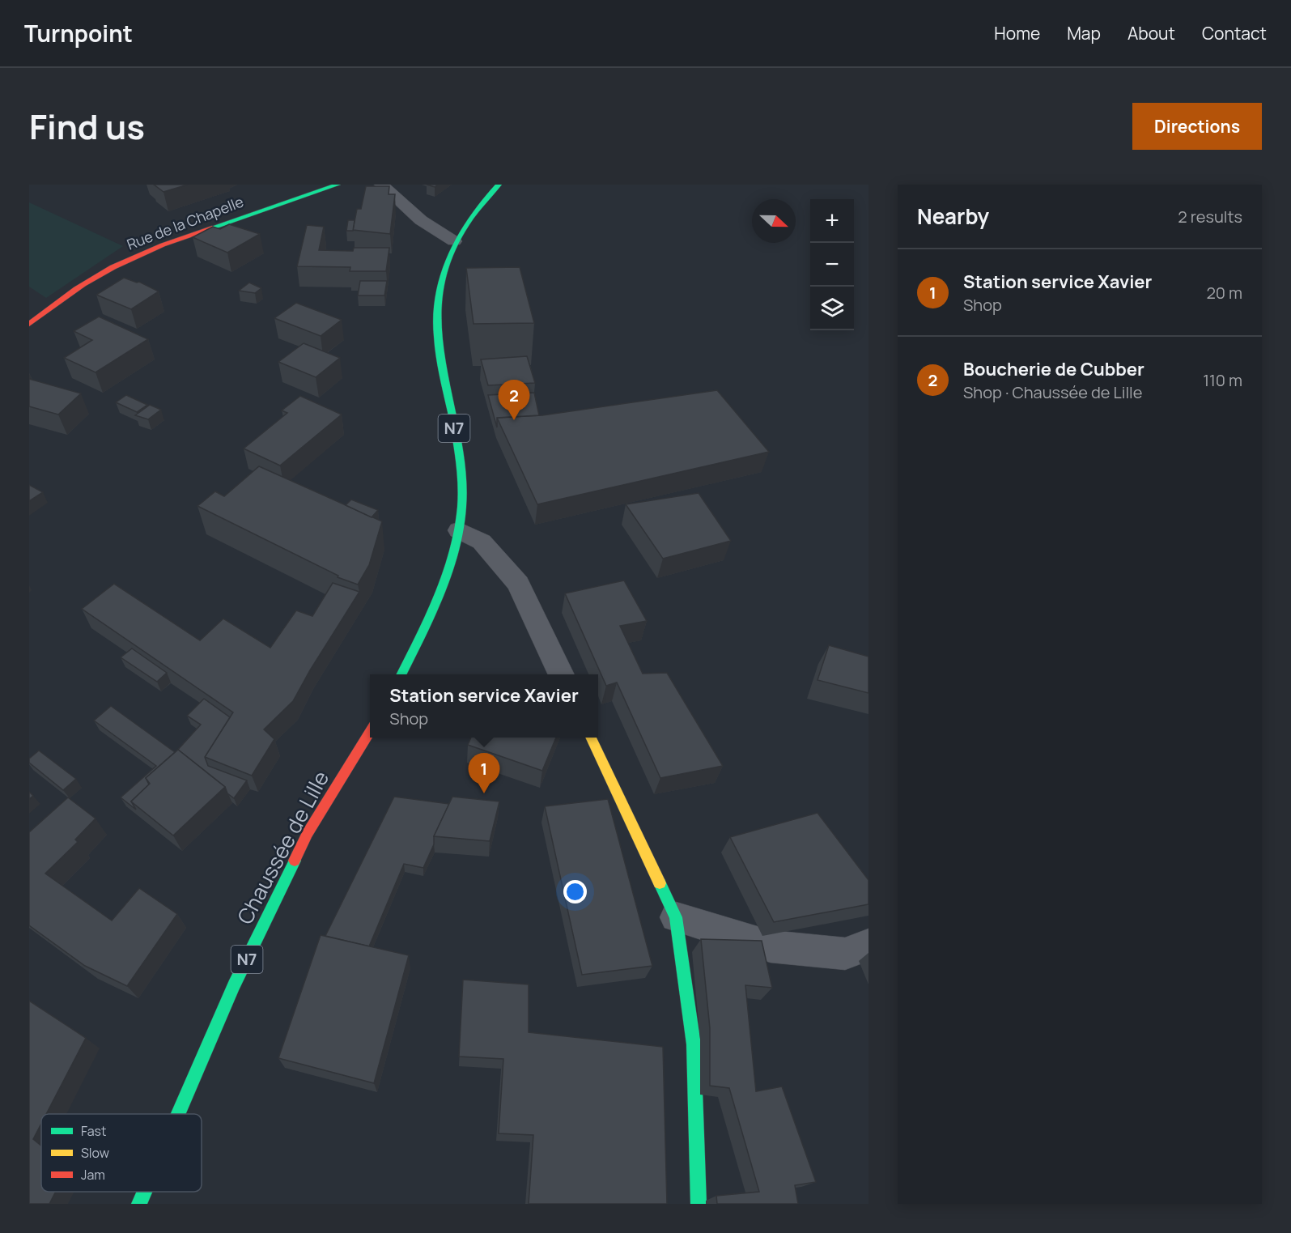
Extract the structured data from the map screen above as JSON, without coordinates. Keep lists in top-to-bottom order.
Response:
{
  "streets": {
    "main road": ["Rue de la Chapelle", "N7", "Chaussée de Lille"]
  },
  "legend": ["Fast", "Slow", "Jam"],
  "north": "right",
  "page": {
    "header": "Turnpoint",
    "nav": [
      "Home",
      "Map",
      "About",
      "Contact"
    ],
    "title": "Find us",
    "buttons": "Directions",
    "heading": ["Nearby", "2 results"],
    "map_buttons": ["+", "−"],
    "list": [
      {
        "mark": "1",
        "name": "Station service Xavier",
        "note": "Shop",
        "value": "20 m"
      },
      {
        "mark": "2",
        "name": "Boucherie de Cubber",
        "note": "Shop · Chaussée de Lille",
        "value": "110 m"
      }
    ],
    "pins": ["2", "1"],
    "popup": ["Station service Xavier", "Shop"]
  }
}
